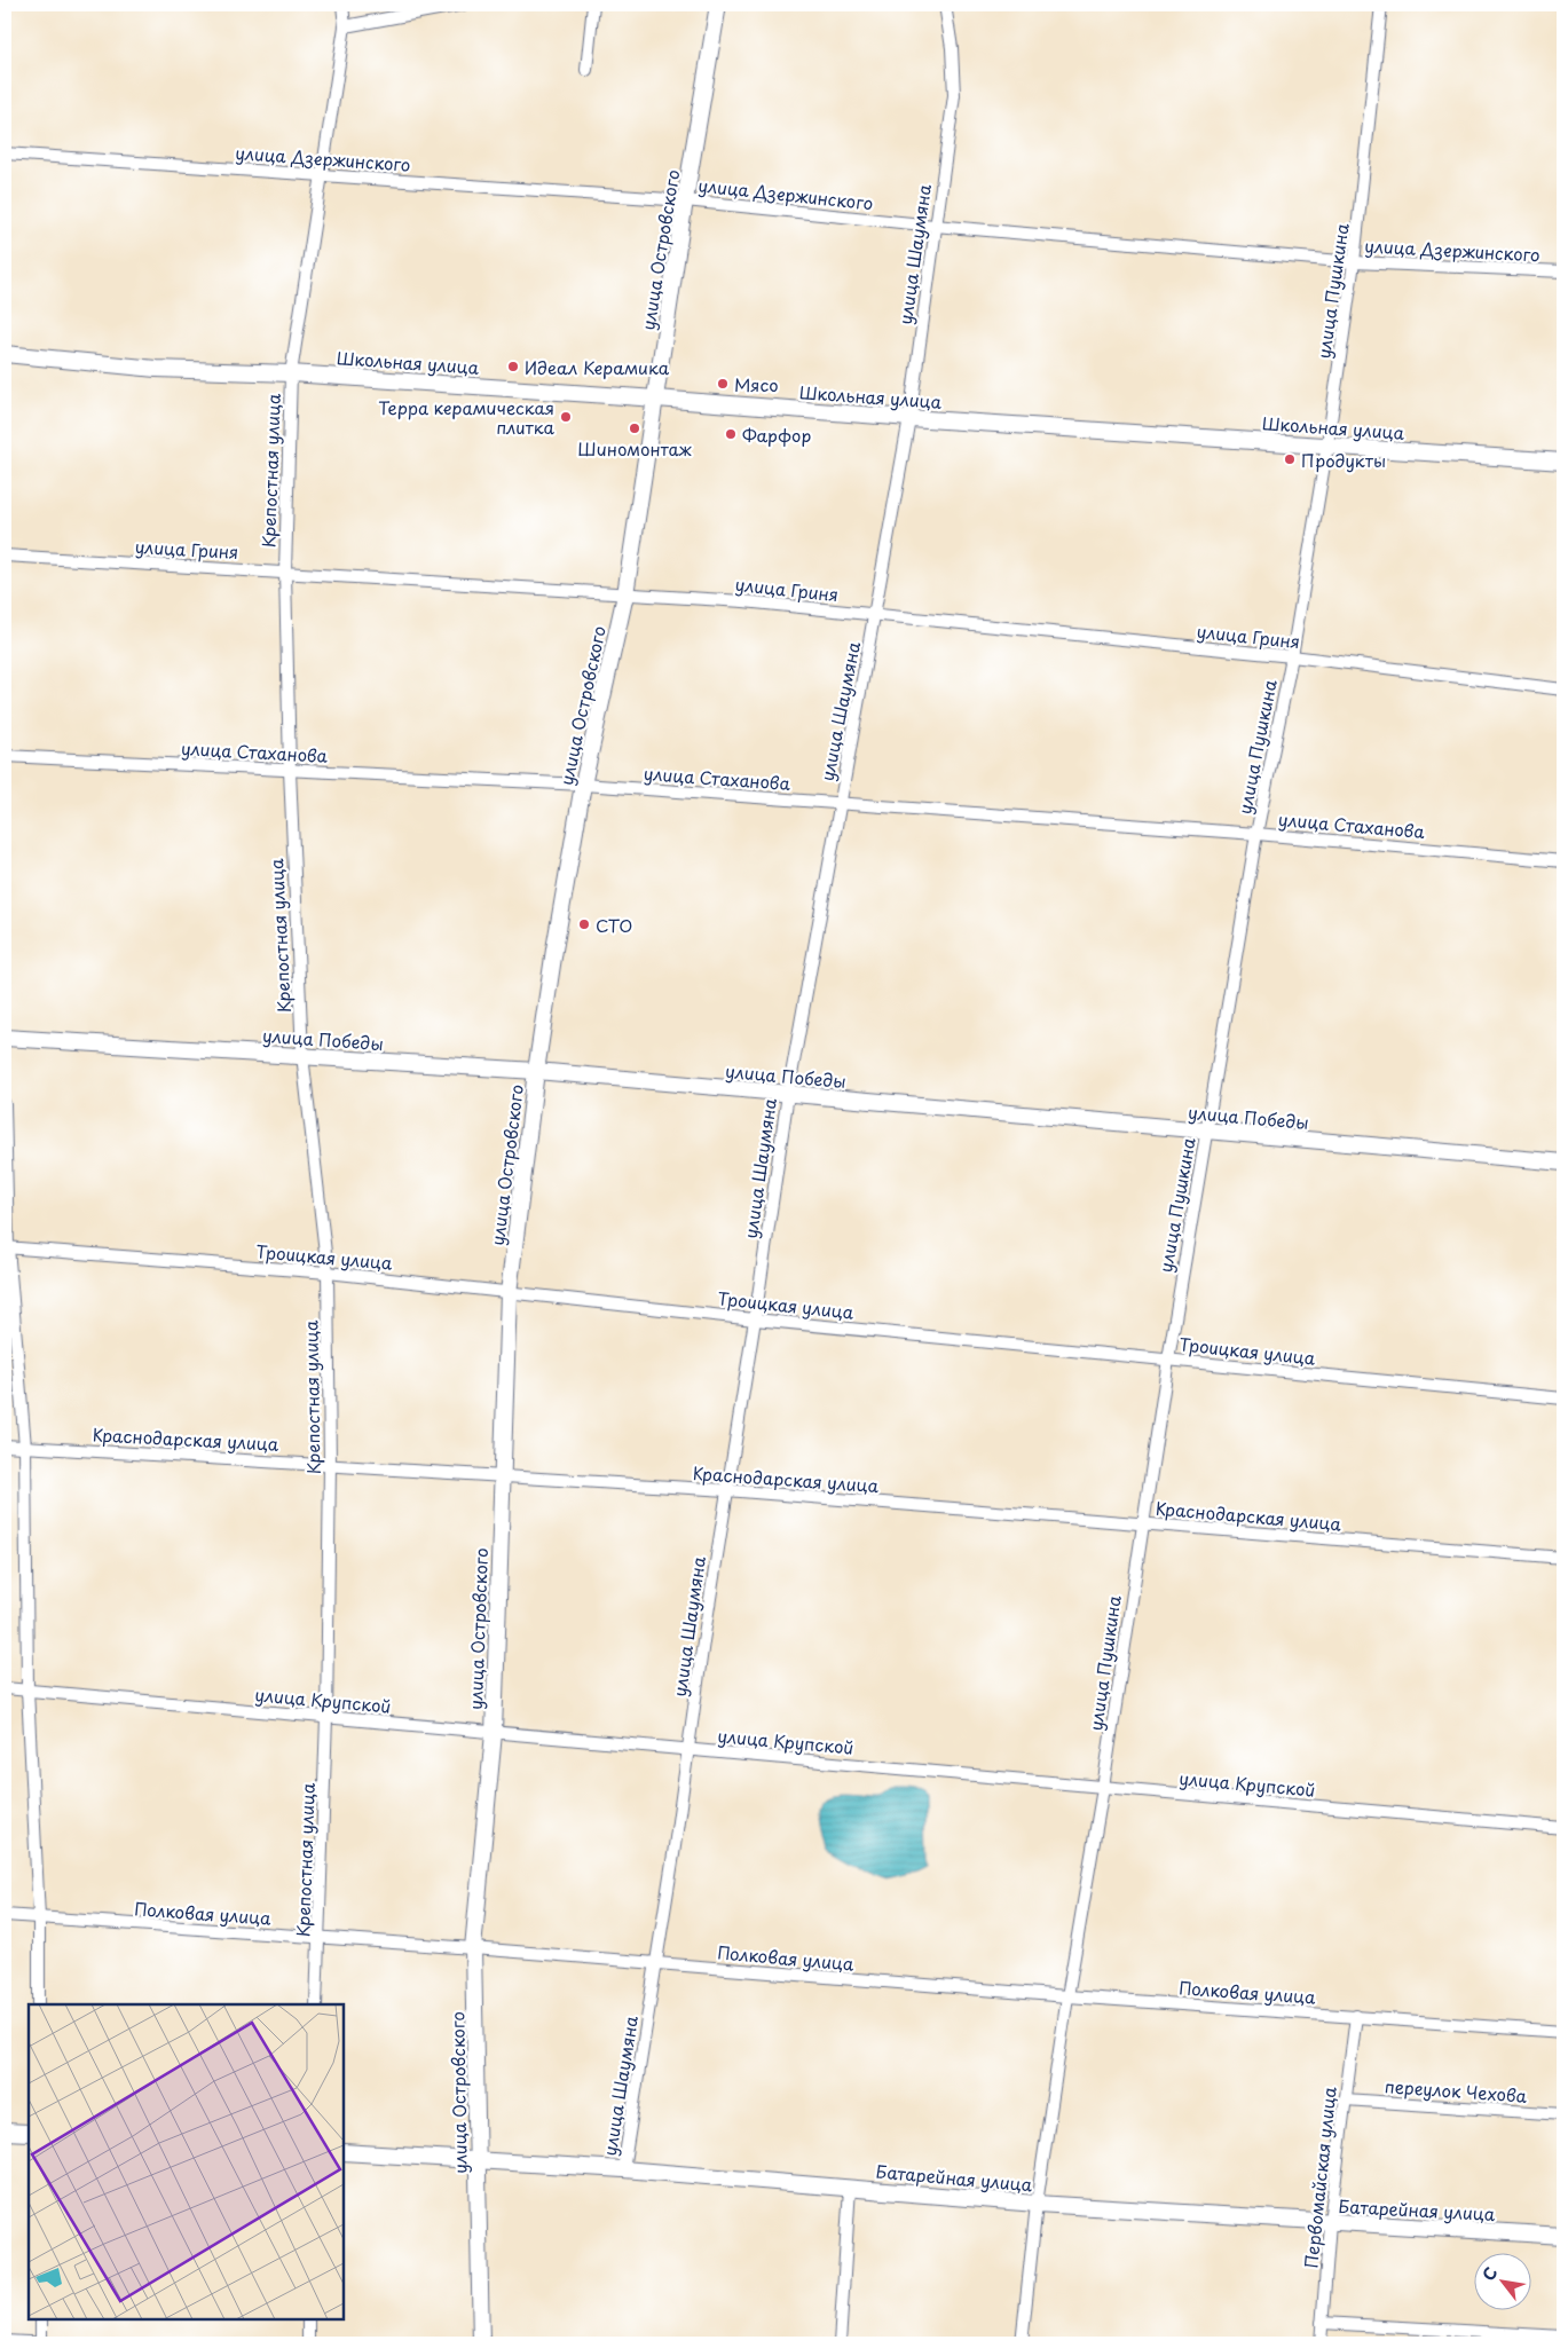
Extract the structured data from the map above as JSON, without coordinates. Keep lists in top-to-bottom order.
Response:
{
  "streets": {
    "street": [
      "улица Дзержинского",
      "улица Островского",
      "улица Шаумяна",
      "улица Пушкина",
      "Школьная улица",
      "Крепостная улица",
      "улица Гриня",
      "улица Стаханова",
      "улица Победы",
      "Троицкая улица",
      "Краснодарская улица",
      "улица Крупской",
      "Полковая улица",
      "переулок Чехова",
      "Батарейная улица",
      "Первомайская улица"
    ]
  },
  "crossings": [
    ["улица Дзержинского", "улица Островского"],
    ["улица Дзержинского", "улица Шаумяна"],
    ["улица Дзержинского", "улица Пушкина"],
    ["улица Дзержинского", "Крепостная улица"],
    ["улица Островского", "Школьная улица"],
    ["улица Островского", "улица Гриня"],
    ["улица Островского", "улица Стаханова"],
    ["улица Островского", "улица Победы"],
    ["улица Островского", "Троицкая улица"],
    ["улица Островского", "Краснодарская улица"],
    ["улица Островского", "улица Крупской"],
    ["улица Островского", "Полковая улица"],
    ["улица Островского", "Батарейная улица"],
    ["улица Шаумяна", "Школьная улица"],
    ["улица Шаумяна", "улица Гриня"],
    ["улица Шаумяна", "улица Стаханова"],
    ["улица Шаумяна", "улица Победы"],
    ["улица Шаумяна", "Троицкая улица"],
    ["улица Шаумяна", "Краснодарская улица"],
    ["улица Шаумяна", "улица Крупской"],
    ["улица Шаумяна", "Полковая улица"],
    ["улица Шаумяна", "Батарейная улица"],
    ["улица Пушкина", "Школьная улица"],
    ["улица Пушкина", "улица Гриня"],
    ["улица Пушкина", "улица Стаханова"],
    ["улица Пушкина", "улица Победы"],
    ["улица Пушкина", "Троицкая улица"],
    ["улица Пушкина", "Краснодарская улица"],
    ["улица Пушкина", "улица Крупской"],
    ["улица Пушкина", "Полковая улица"],
    ["улица Пушкина", "Батарейная улица"],
    ["Школьная улица", "Крепостная улица"],
    ["Крепостная улица", "улица Гриня"],
    ["Крепостная улица", "улица Стаханова"],
    ["Крепостная улица", "улица Победы"],
    ["Крепостная улица", "Троицкая улица"],
    ["Крепостная улица", "Краснодарская улица"],
    ["Крепостная улица", "улица Крупской"],
    ["Крепостная улица", "Полковая улица"],
    ["Полковая улица", "Первомайская улица"],
    ["переулок Чехова", "Первомайская улица"],
    ["Батарейная улица", "Первомайская улица"]
  ],
  "places": [
    "Идеал Керамика",
    "Мясо",
    "Терра керамическая плитка",
    "Шиномонтаж",
    "Фарфор",
    "Продукты",
    "СТО"
  ],
  "north": "top left"
}
